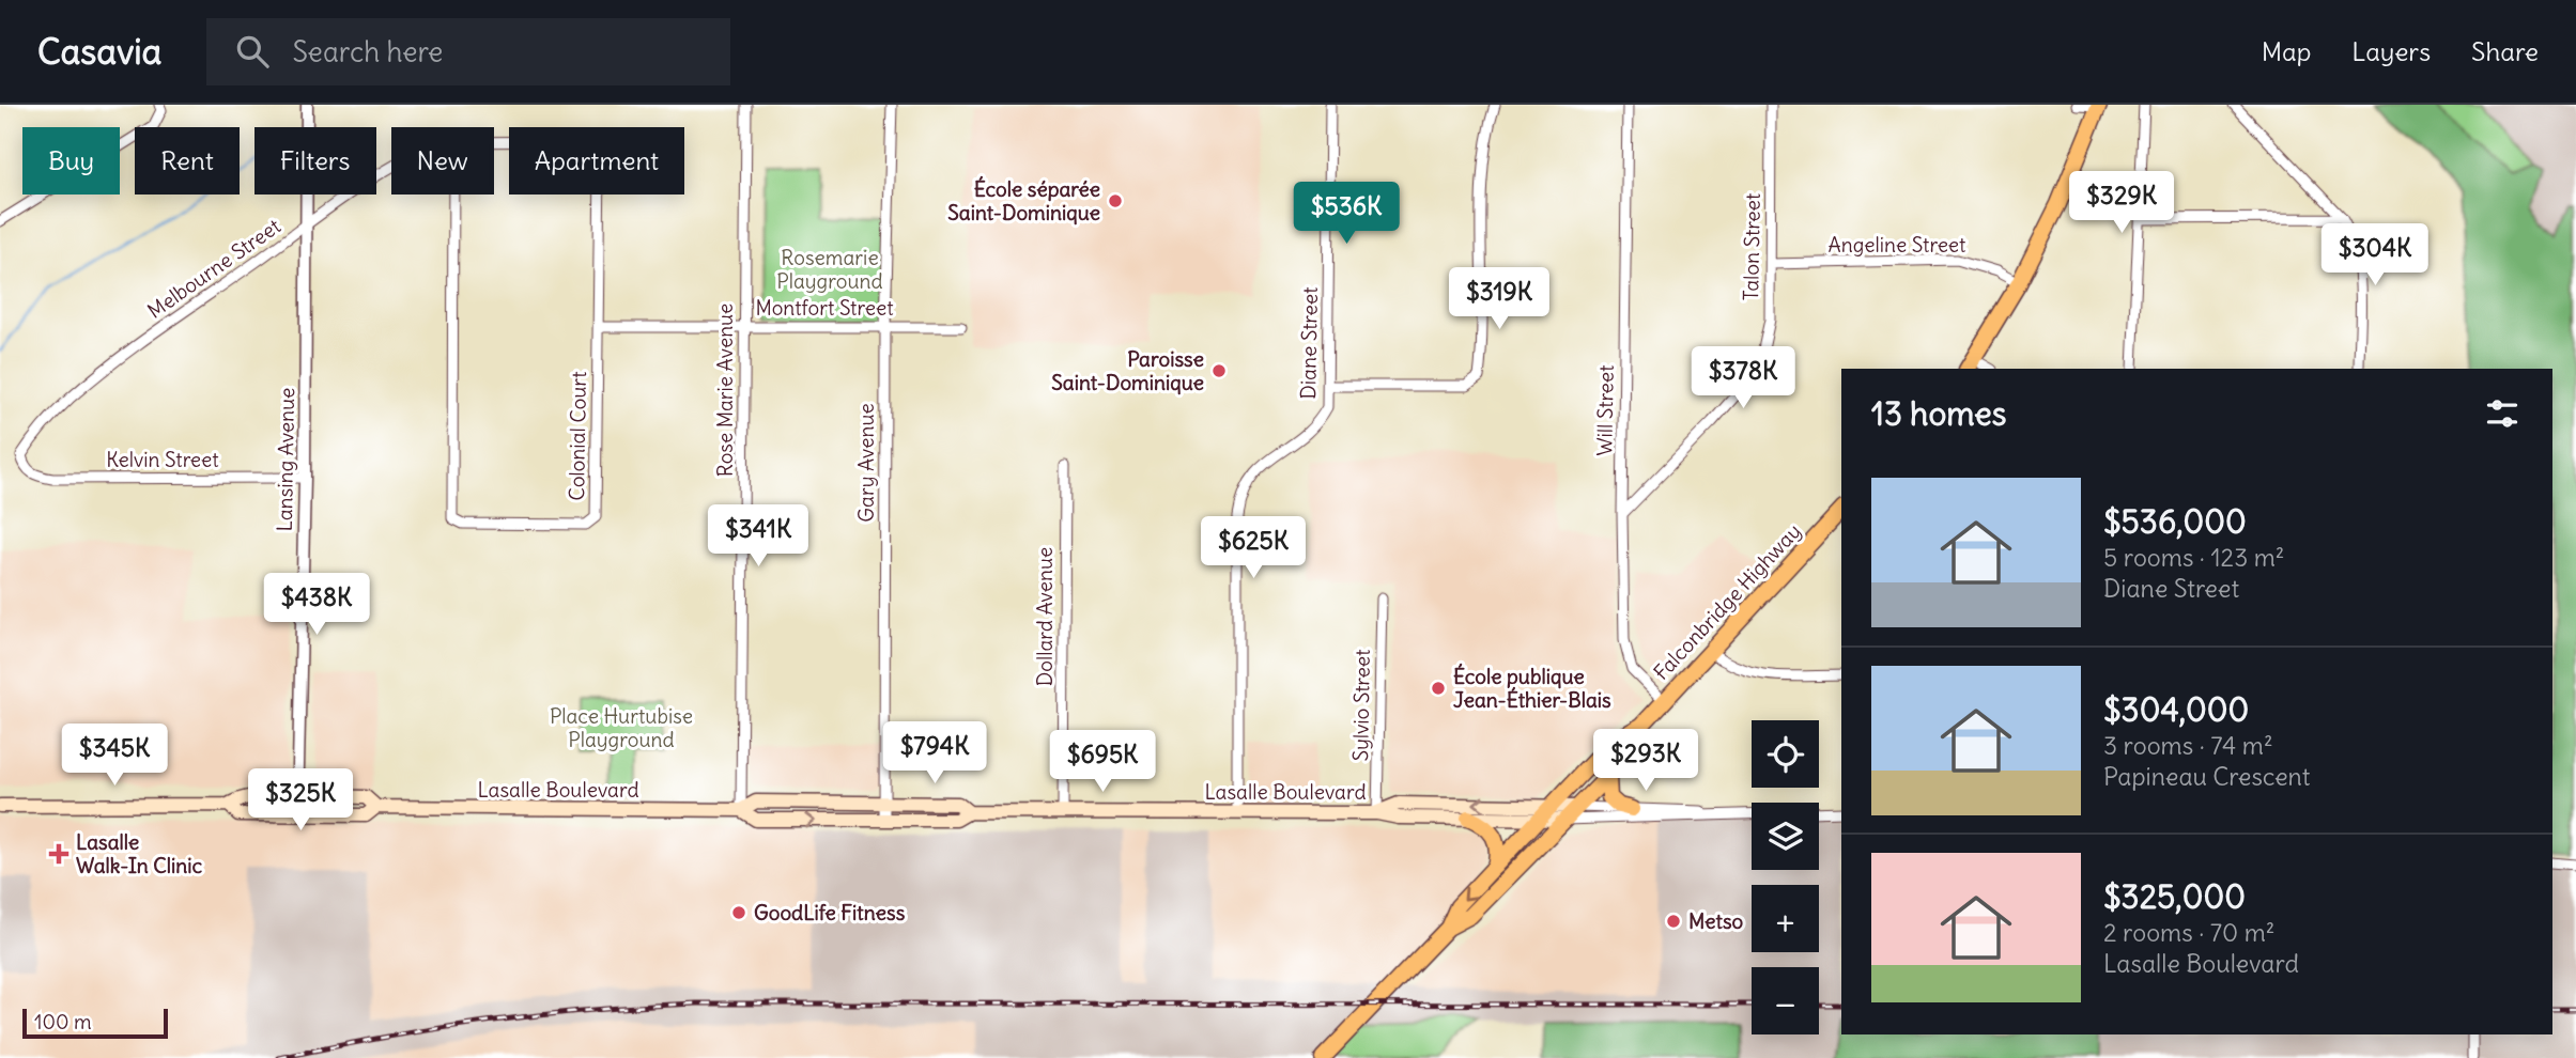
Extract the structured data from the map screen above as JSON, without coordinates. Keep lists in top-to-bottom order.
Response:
{
  "streets": {
    "main road": ["Falconbridge Highway", "Lasalle Boulevard"],
    "street": [
      "Angeline Street",
      "Talon Street",
      "Melbourne Street",
      "Montfort Street",
      "Diane Street",
      "Rose Marie Avenue",
      "Will Street",
      "Colonial Court",
      "Kelvin Street",
      "Lansing Avenue",
      "Gary Avenue",
      "Dollard Avenue",
      "Sylvio Street"
    ]
  },
  "crossings": [
    ["Angeline Street", "Talon Street"],
    ["Talon Street", "Will Street"],
    ["Melbourne Street", "Kelvin Street"],
    ["Melbourne Street", "Lansing Avenue"],
    ["Montfort Street", "Rose Marie Avenue"],
    ["Montfort Street", "Colonial Court"],
    ["Montfort Street", "Gary Avenue"],
    ["Diane Street", "Lasalle Boulevard"],
    ["Rose Marie Avenue", "Lasalle Boulevard"],
    ["Will Street", "Falconbridge Highway"],
    ["Kelvin Street", "Lansing Avenue"],
    ["Lansing Avenue", "Lasalle Boulevard"],
    ["Gary Avenue", "Lasalle Boulevard"],
    ["Falconbridge Highway", "Lasalle Boulevard"],
    ["Dollard Avenue", "Lasalle Boulevard"],
    ["Sylvio Street", "Lasalle Boulevard"]
  ],
  "parks": ["Rosemarie Playground", "Place Hurtubise Playground"],
  "places": {
    "other": [
      "École séparée Saint-Dominique",
      "Paroisse Saint-Dominique",
      "École publique Jean-Éthier-Blais",
      "GoodLife Fitness",
      "Metso"
    ],
    "health": ["Lasalle Walk-In Clinic"]
  },
  "scale_bar": "100 m",
  "page": {
    "header": "Casavia",
    "search": "Search here",
    "nav": ["Map", "Layers", "Share"],
    "chip": [
      "Buy",
      "Rent",
      "Filters",
      "New",
      "Apartment"
    ],
    "price": [
      "$329K",
      "$536K",
      "$304K",
      "$319K",
      "$378K",
      "$341K",
      "$625K",
      "$438K",
      "$794K",
      "$345K",
      "$293K",
      "$695K",
      "$325K"
    ],
    "heading": "13 homes",
    "list": [
      {
        "name": "$536,000",
        "note": "5 rooms · 123 m² · Diane Street"
      },
      {
        "name": "$304,000",
        "note": "3 rooms · 74 m² · Papineau Crescent"
      },
      {
        "name": "$325,000",
        "note": "2 rooms · 70 m² · Lasalle Boulevard"
      }
    ],
    "map_buttons": ["+", "−"],
    "scale": "100 m"
  }
}
